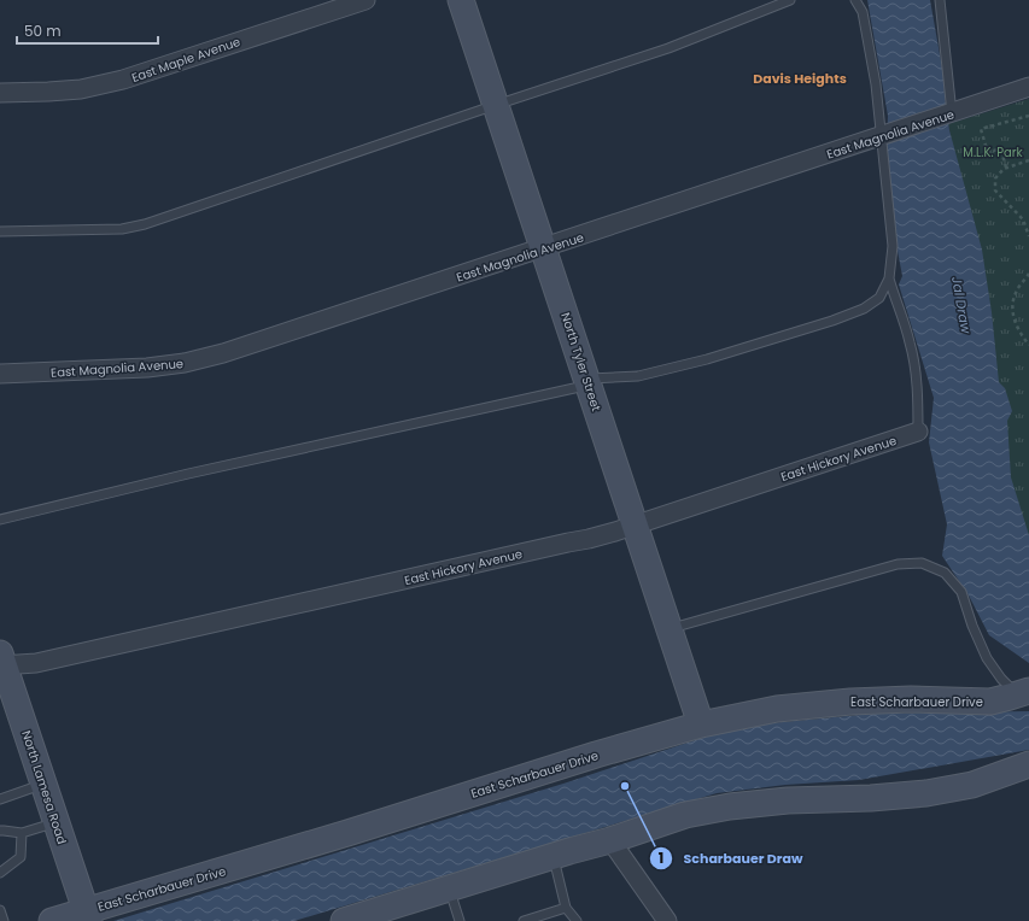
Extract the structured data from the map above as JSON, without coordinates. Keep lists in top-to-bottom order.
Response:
{
  "streets": {
    "main road": ["North Tyler Street", "East Scharbauer Drive", "North Lamesa Road"],
    "street": ["East Maple Avenue", "East Magnolia Avenue", "East Hickory Avenue"]
  },
  "crossings": [
    ["East Magnolia Avenue", "North Tyler Street"],
    ["North Tyler Street", "East Hickory Avenue"],
    ["North Tyler Street", "East Scharbauer Drive"],
    ["East Hickory Avenue", "North Lamesa Road"],
    ["East Scharbauer Drive", "North Lamesa Road"]
  ],
  "districts": ["Davis Heights"],
  "water": ["Jal Draw"],
  "parks": ["M.L.K. Park"],
  "places": ["Scharbauer Draw"],
  "scale_bar": "50 m"
}
